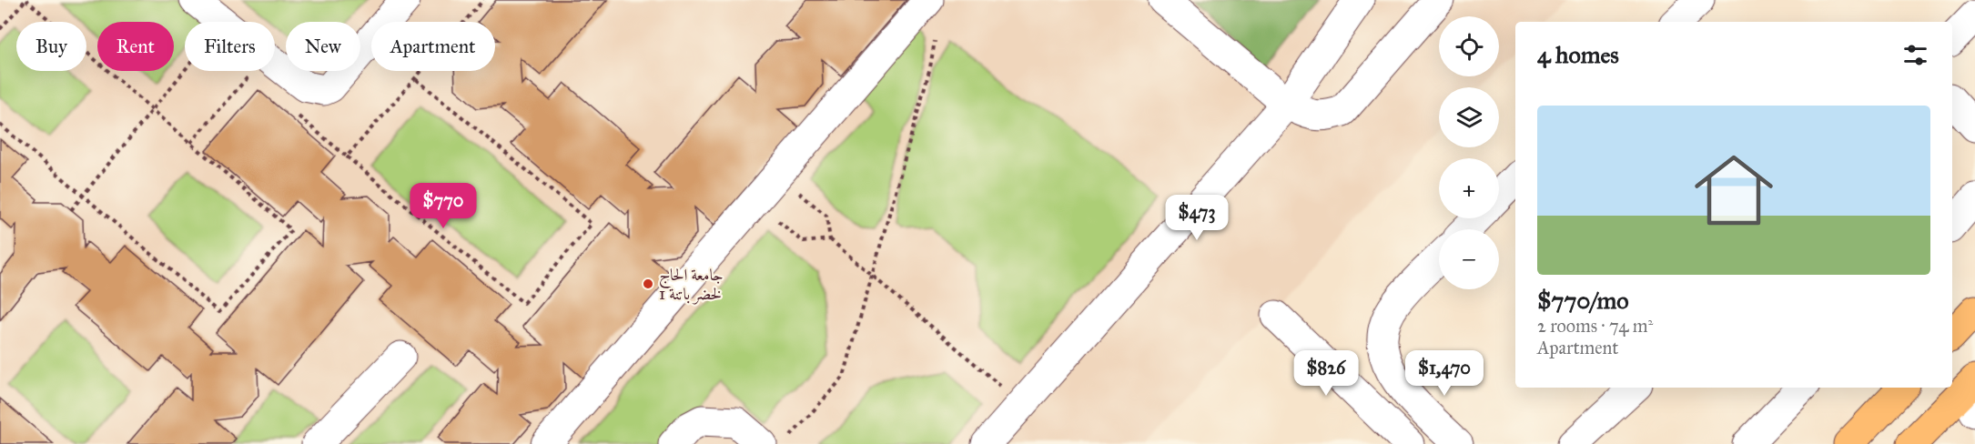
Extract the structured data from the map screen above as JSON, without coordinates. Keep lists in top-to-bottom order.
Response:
{
  "places": ["جامعة الحاج لخضر باتنة 1"],
  "page": {
    "map_buttons": ["+", "−"],
    "chip": [
      "Buy",
      "Rent",
      "Filters",
      "New",
      "Apartment"
    ],
    "heading": "4 homes",
    "list": [
      {
        "name": "$770/mo",
        "note": "2 rooms · 74 m² · Apartment"
      }
    ],
    "price": [
      "$770",
      "$473",
      "$826",
      "$1,470"
    ]
  }
}
